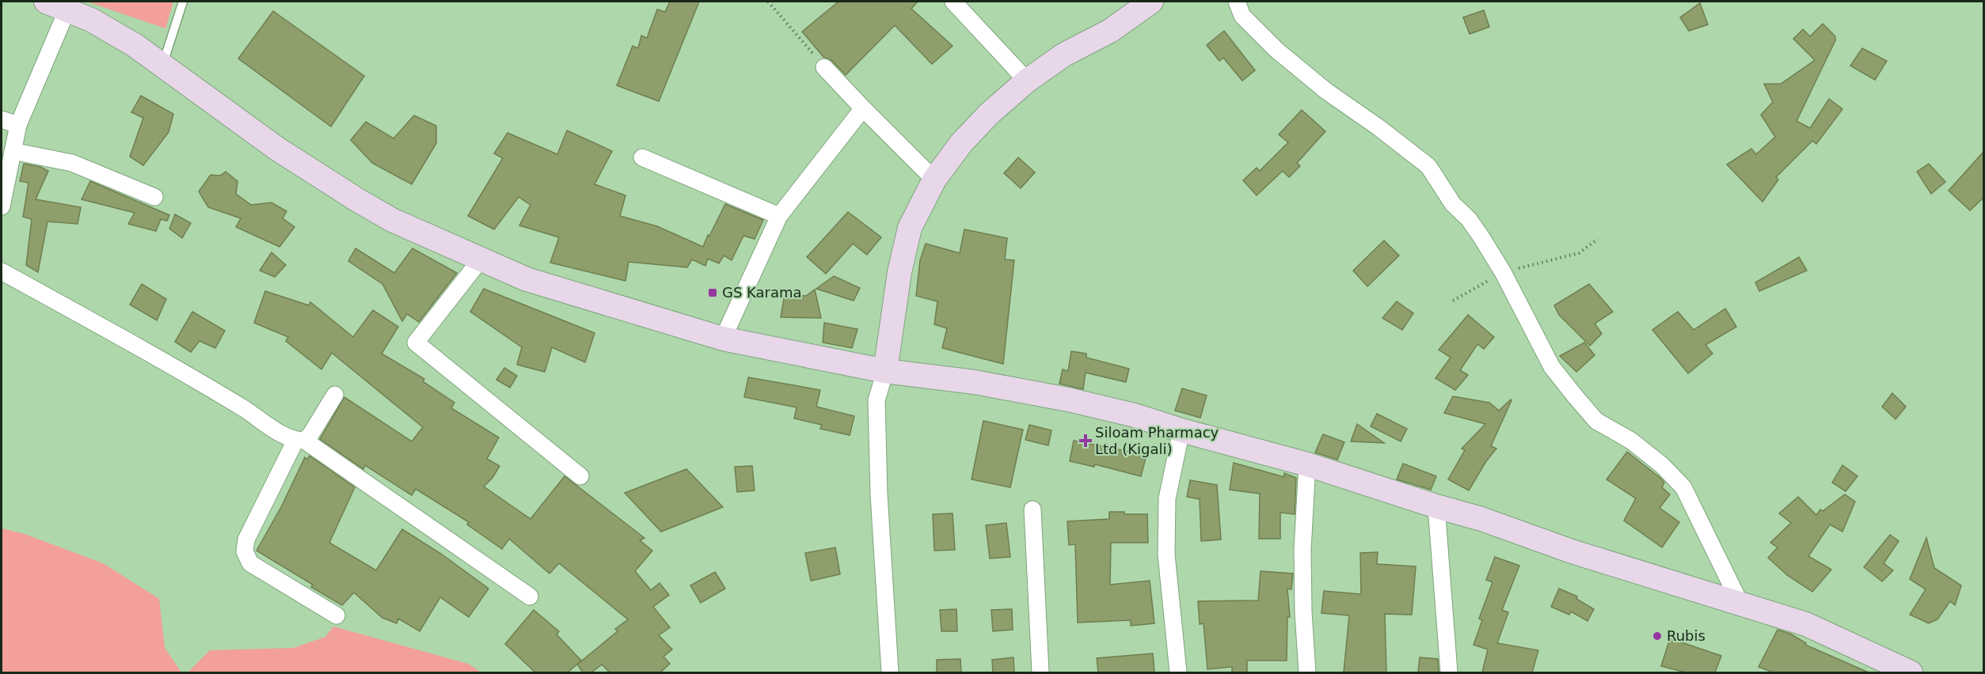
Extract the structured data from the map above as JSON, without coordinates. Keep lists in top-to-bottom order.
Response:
{
  "places": {
    "transit": ["GS Karama"],
    "health": ["Siloam Pharmacy Ltd (Kigali)"],
    "other": ["Rubis"]
  }
}
